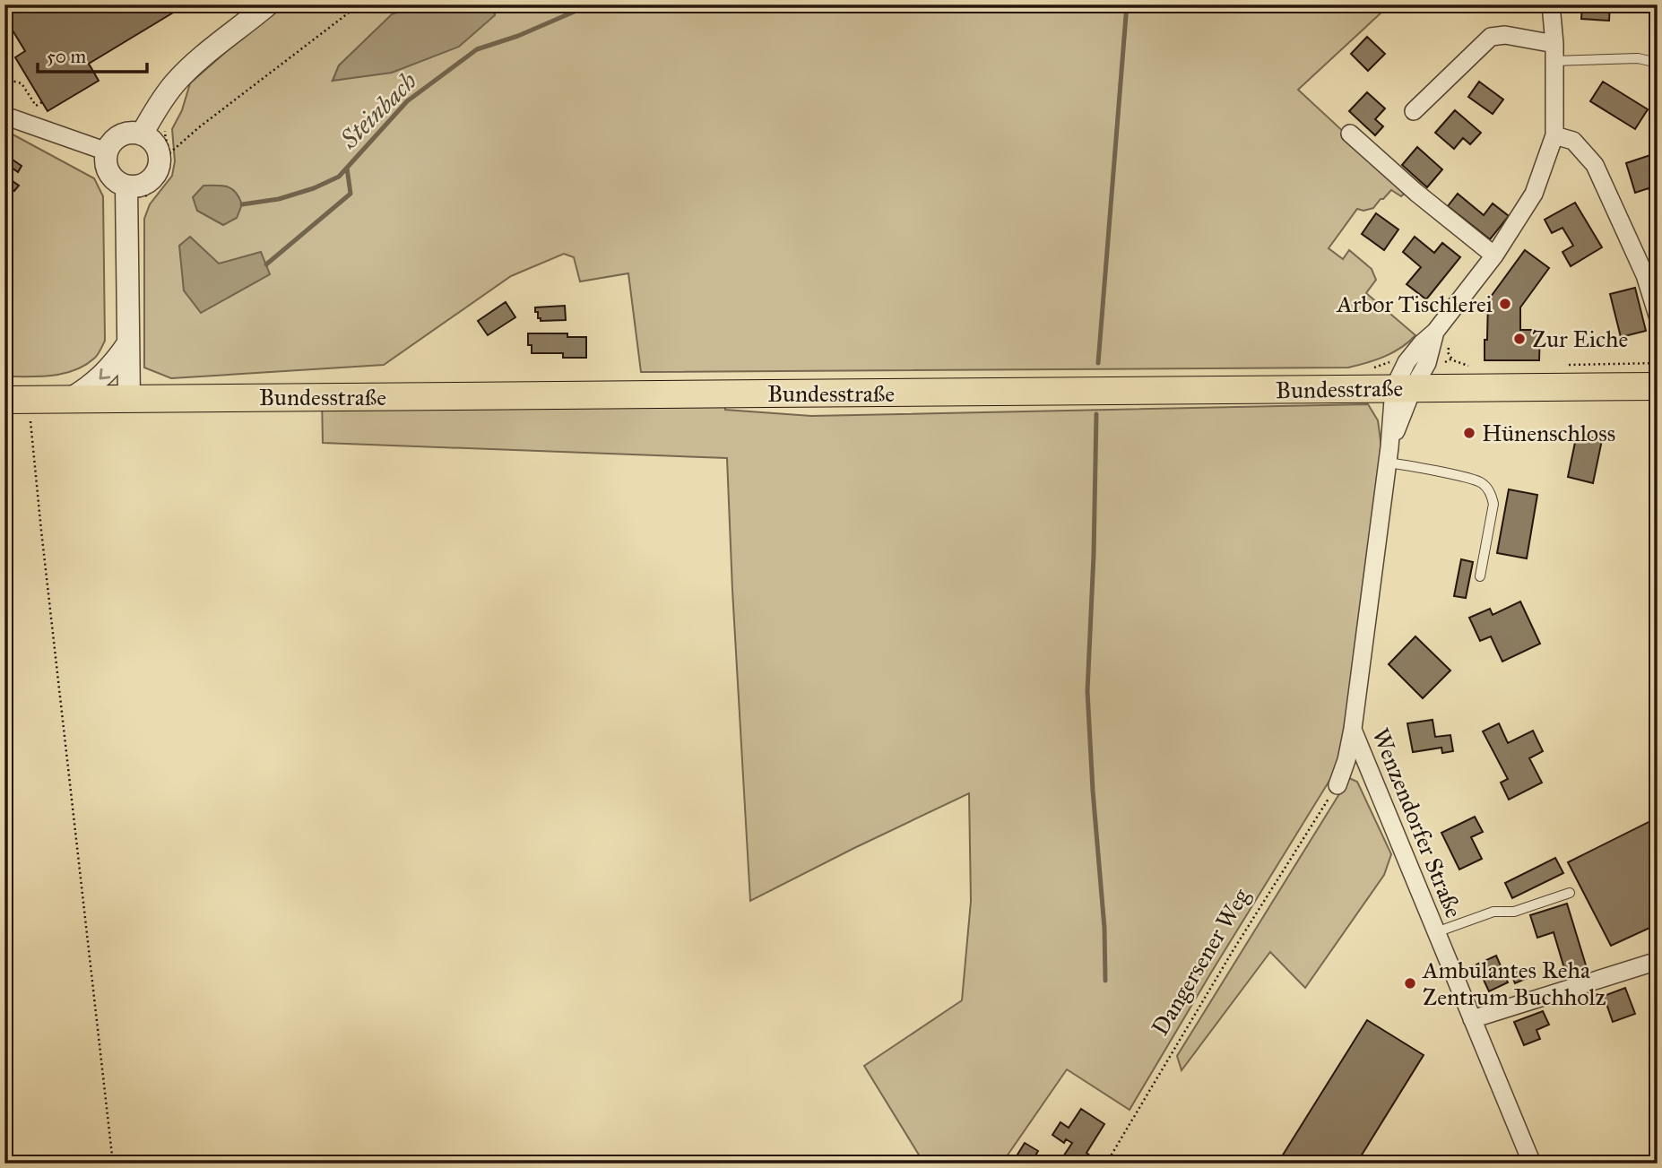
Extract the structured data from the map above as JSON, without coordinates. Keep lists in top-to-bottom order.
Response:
{
  "streets": {
    "main road": ["Bundesstraße"],
    "street": ["Wenzendorfer Straße"],
    "path": ["Dangersener Weg"]
  },
  "crossings": [
    ["Bundesstraße", "Wenzendorfer Straße"]
  ],
  "water": ["Steinbach"],
  "places": [
    "Arbor Tischlerei",
    "Zur Eiche",
    "Hünenschloss",
    "Ambulantes Reha Zentrum Buchholz"
  ],
  "scale_bar": "50 m"
}
